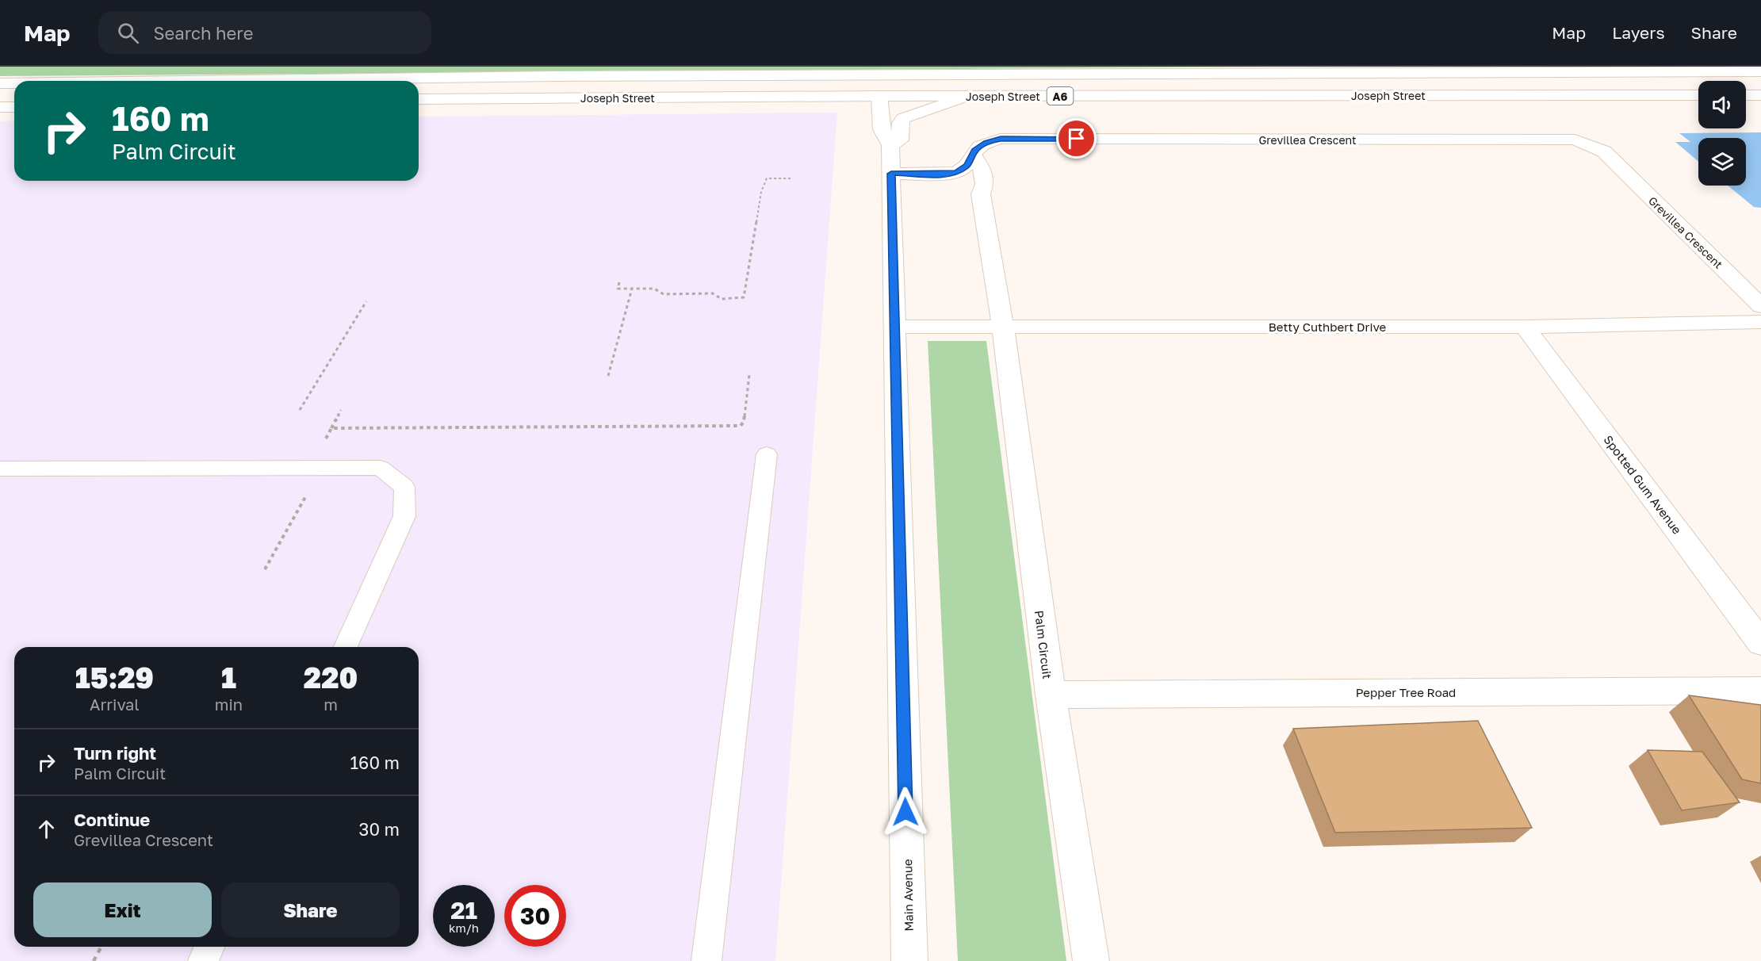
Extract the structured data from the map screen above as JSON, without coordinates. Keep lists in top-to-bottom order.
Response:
{
  "streets": {
    "main road": [
      "Joseph Street",
      "A6",
      "Grevillea Crescent",
      "Betty Cuthbert Drive",
      "Spotted Gum Avenue",
      "Palm Circuit",
      "Pepper Tree Road",
      "Main Avenue"
    ]
  },
  "crossings": [
    ["Joseph Street", "Main Avenue"],
    ["Betty Cuthbert Drive", "Spotted Gum Avenue"],
    ["Betty Cuthbert Drive", "Palm Circuit"],
    ["Betty Cuthbert Drive", "Main Avenue"],
    ["Palm Circuit", "Pepper Tree Road"]
  ],
  "page": {
    "header": "Map",
    "search": "Search here",
    "nav": ["Map", "Layers", "Share"],
    "turn": ["160 m", "Palm Circuit"],
    "eta": [
      "15:29",
      "Arrival",
      "1",
      "min",
      "220",
      "m"
    ],
    "list": [
      {
        "name": "Turn right",
        "note": "Palm Circuit",
        "value": "160 m"
      },
      {
        "name": "Continue",
        "note": "Grevillea Crescent",
        "value": "30 m"
      }
    ],
    "buttons": ["Exit", "Share"],
    "speed": "21 km/h",
    "limit": "30"
  }
}
